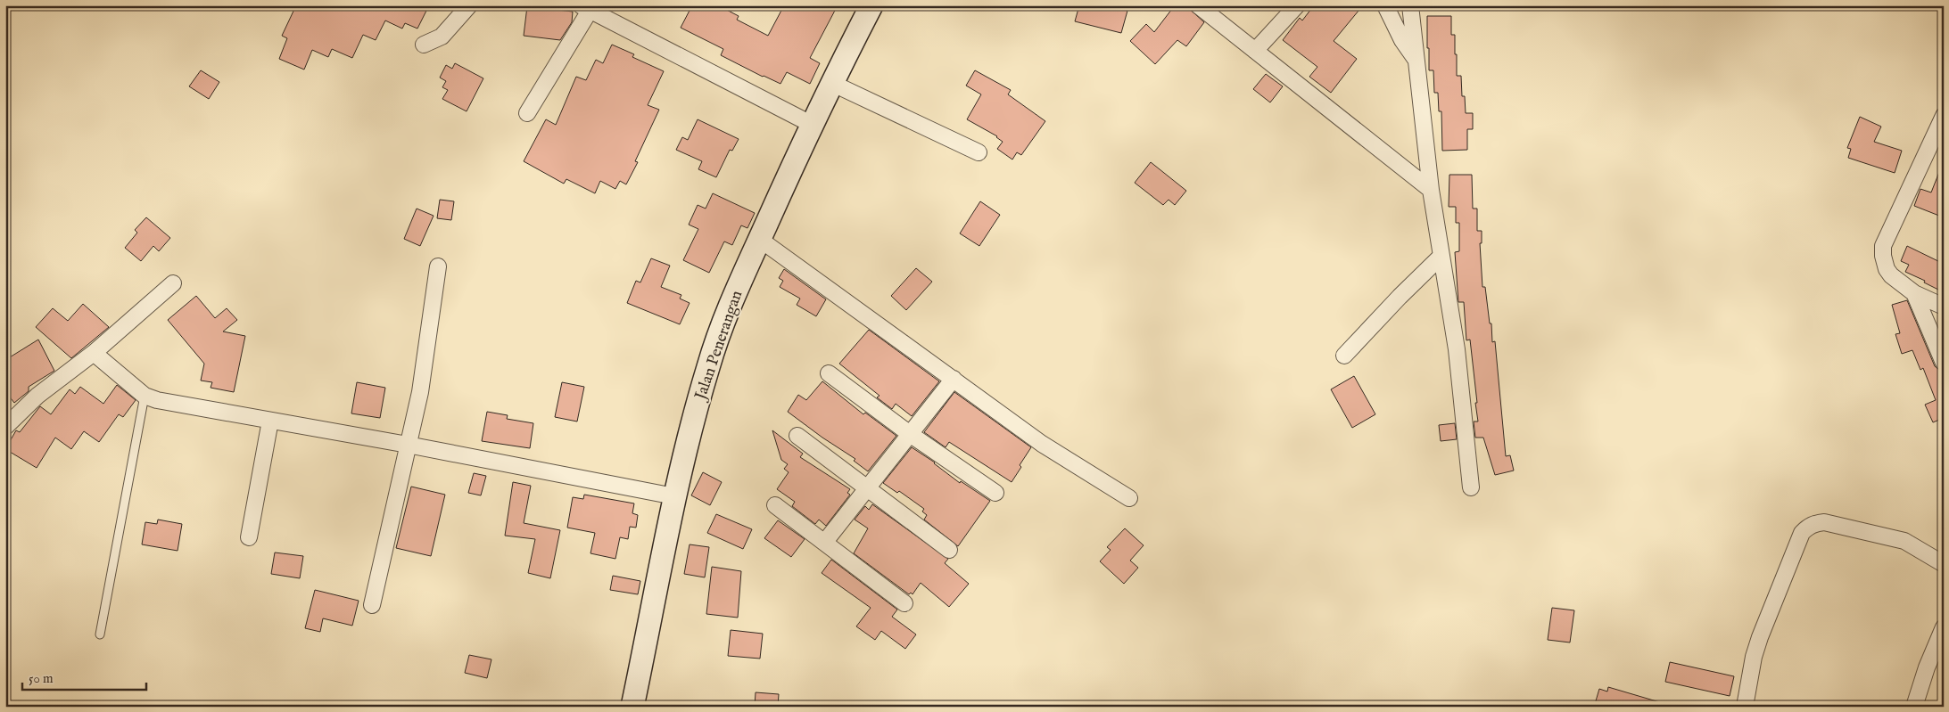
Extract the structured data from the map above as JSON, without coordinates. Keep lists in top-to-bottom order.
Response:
{
  "streets": {
    "street": ["Jalan Penerangan"]
  },
  "scale_bar": "50 m"
}
